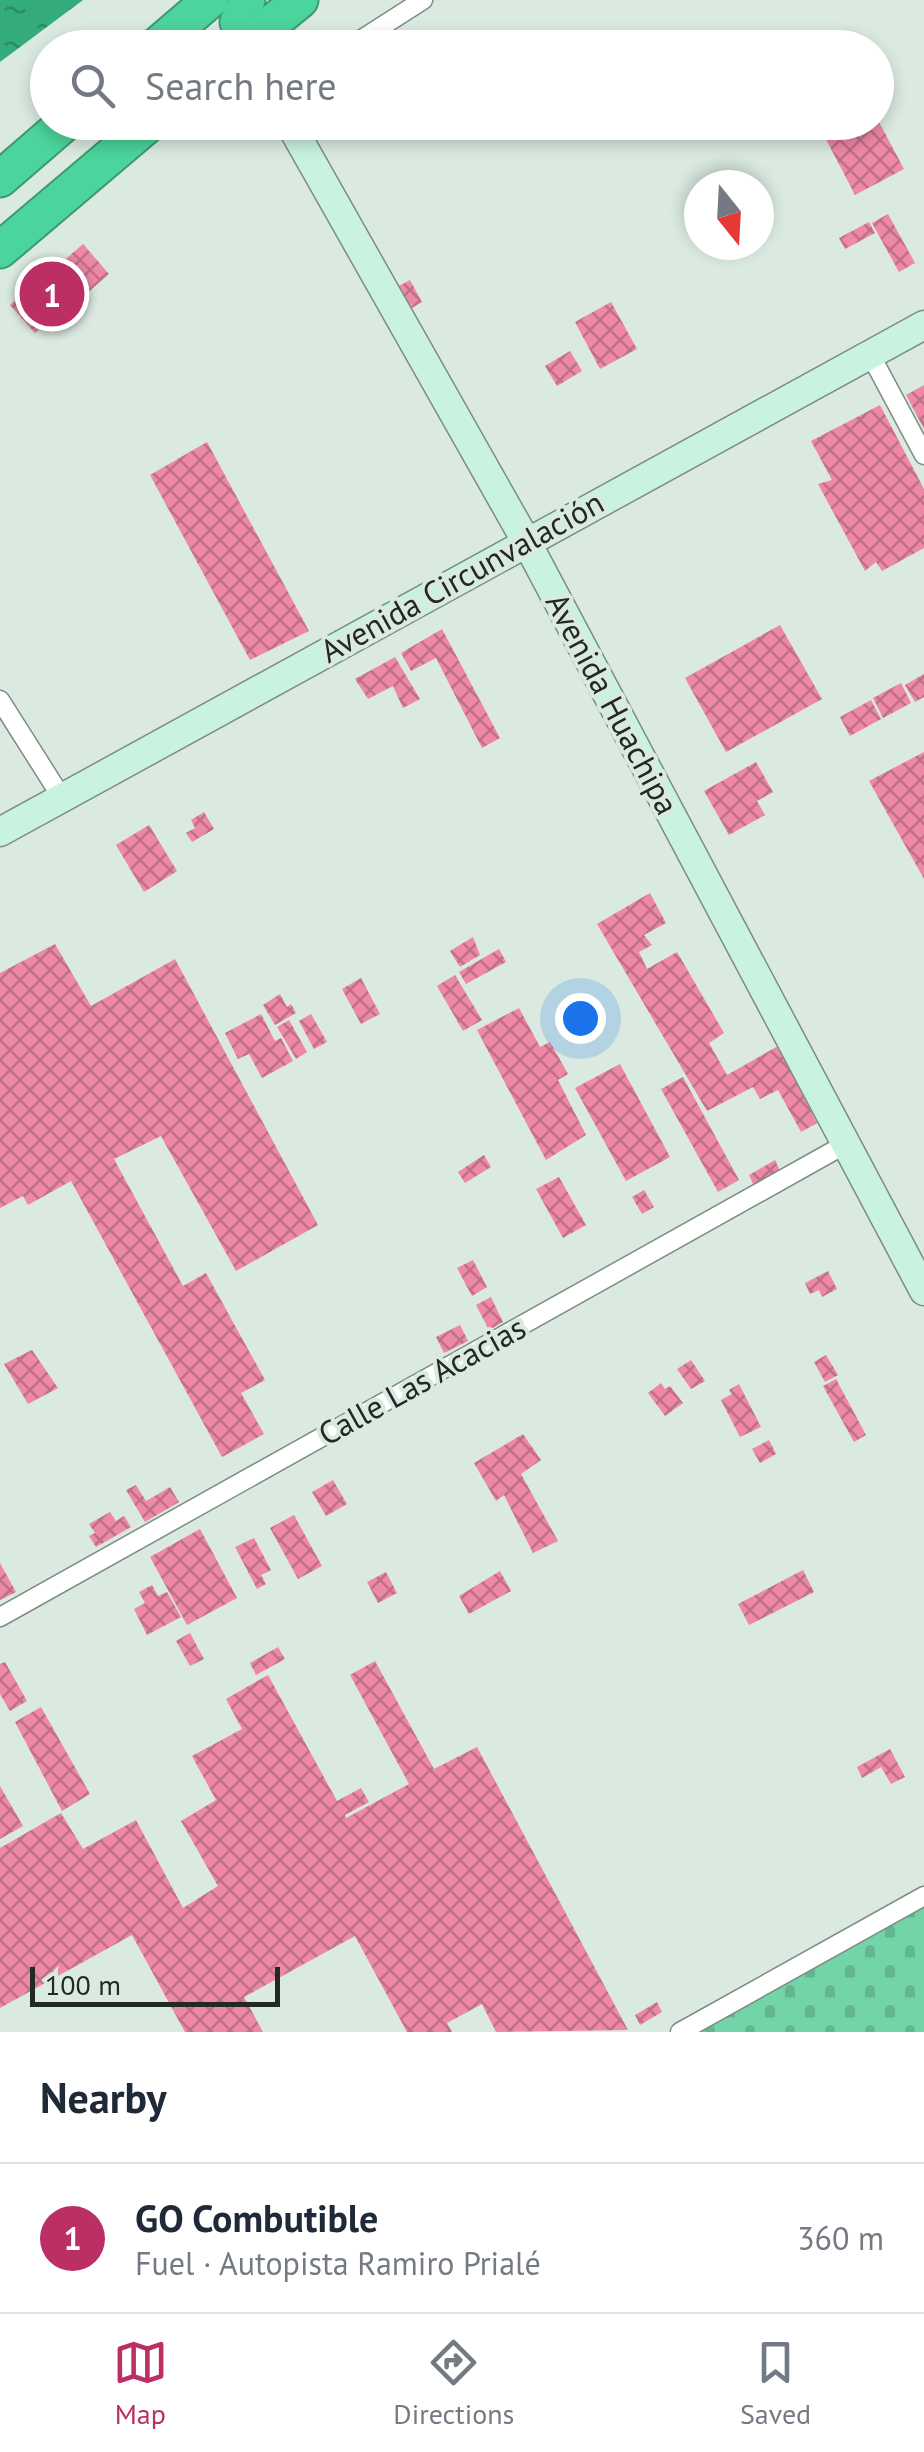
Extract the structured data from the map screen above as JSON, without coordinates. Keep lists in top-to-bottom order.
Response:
{
  "streets": {
    "street": ["Avenida Circunvalación", "Avenida Huachipa", "Calle Las Acacias"]
  },
  "crossings": [
    ["Avenida Circunvalación", "Avenida Huachipa"],
    ["Avenida Huachipa", "Calle Las Acacias"]
  ],
  "scale_bar": "100 m",
  "north": "bottom",
  "page": {
    "search": "Search here",
    "pins": "1",
    "scale": "100 m",
    "heading": "Nearby",
    "list": [
      {
        "mark": "1",
        "name": "GO Combutible",
        "note": "Fuel · Autopista Ramiro Prialé",
        "value": "360 m"
      }
    ],
    "nav": ["Map", "Directions", "Saved"]
  }
}
